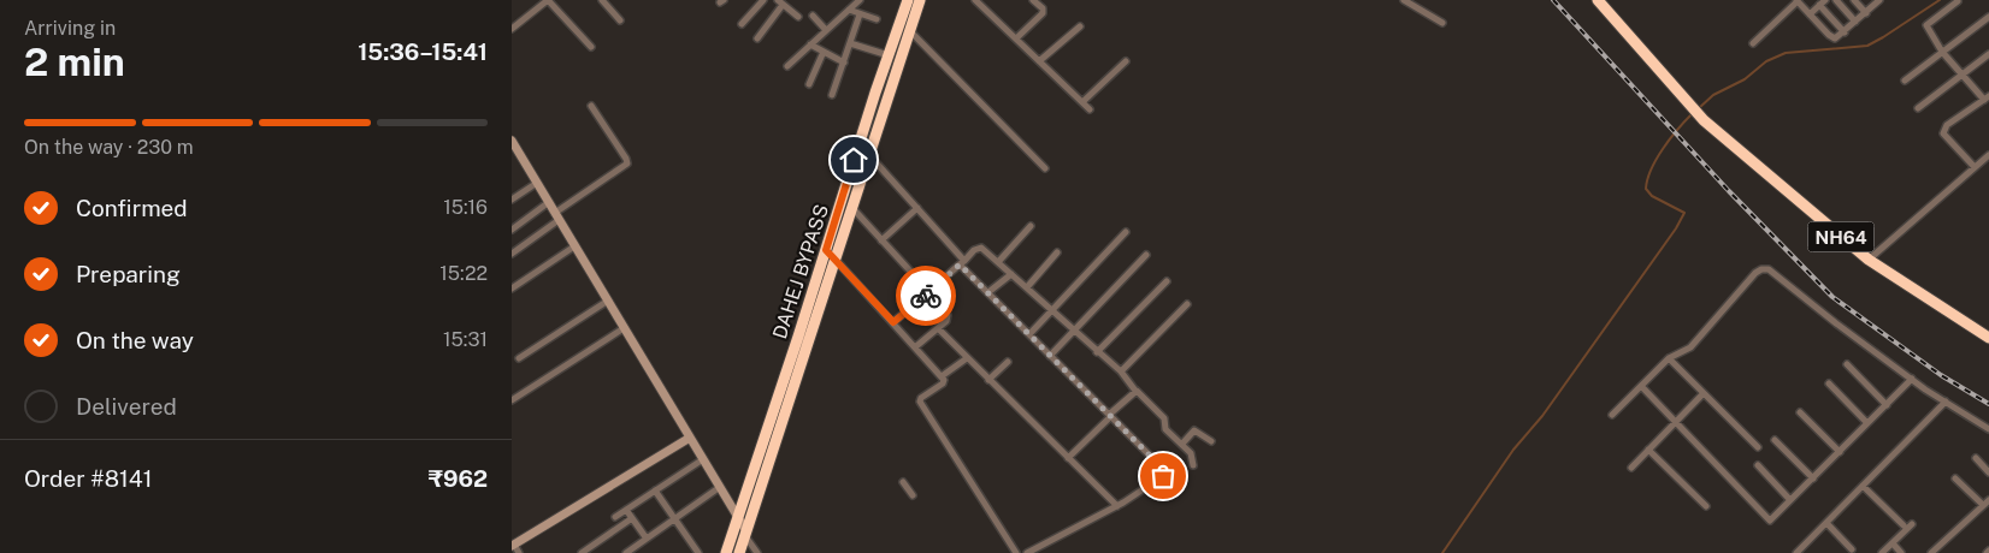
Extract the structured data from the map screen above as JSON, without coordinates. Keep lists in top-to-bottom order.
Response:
{
  "streets": {
    "highway": ["NH64", "DAHEJ BYPASS"]
  },
  "page": {
    "heading": ["2 min", "Arriving in", "15:36–15:41"],
    "panel": ["Order #8141", "₹962"],
    "bar": "On the way · 230 m",
    "list": [
      ["Confirmed", "15:16"],
      ["Preparing", "15:22"],
      ["On the way", "15:31"],
      "Delivered"
    ]
  }
}
